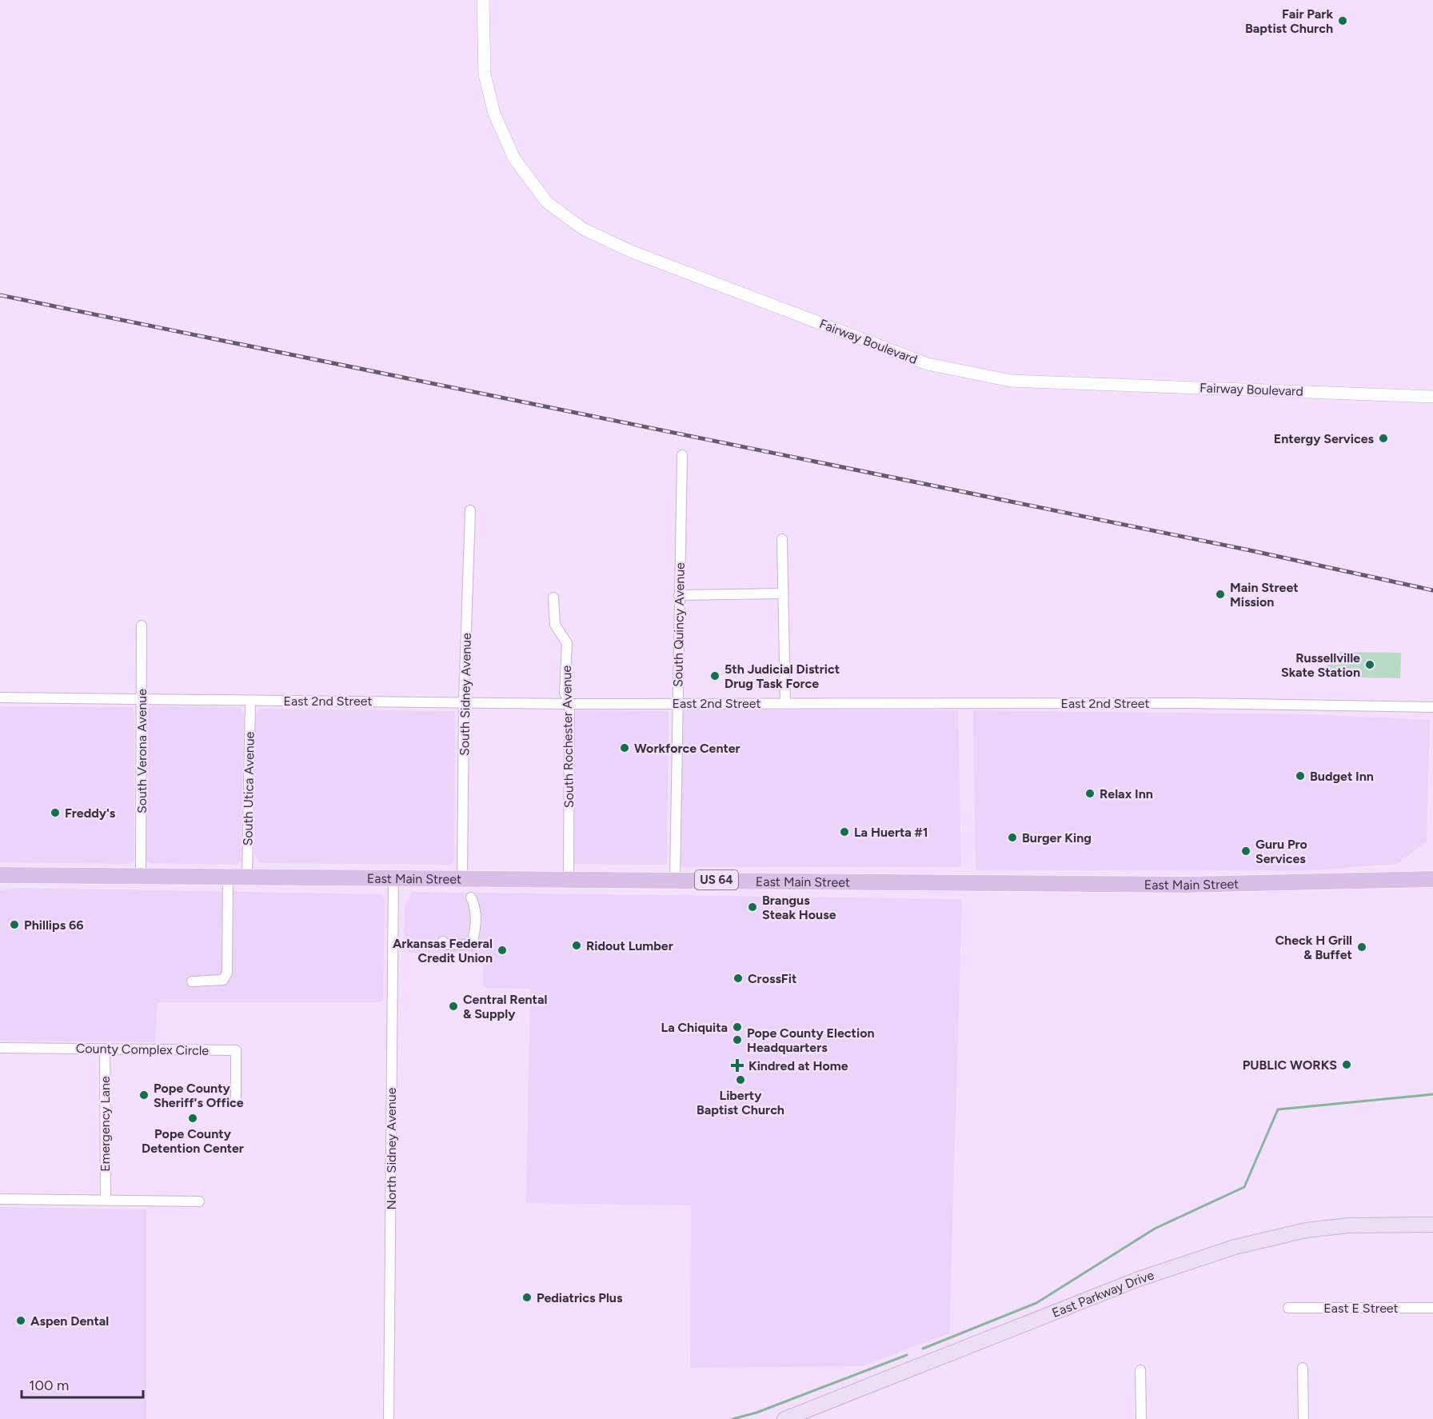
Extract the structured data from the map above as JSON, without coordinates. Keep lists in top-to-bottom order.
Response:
{
  "streets": {
    "main road": ["East Main Street", "US 64", "East Parkway Drive"],
    "street": [
      "Fairway Boulevard",
      "South Quincy Avenue",
      "South Sidney Avenue",
      "East 2nd Street",
      "South Rochester Avenue",
      "South Verona Avenue",
      "South Utica Avenue",
      "County Complex Circle",
      "Emergency Lane",
      "North Sidney Avenue",
      "East E Street"
    ]
  },
  "crossings": [
    ["South Quincy Avenue", "East 2nd Street"],
    ["South Quincy Avenue", "East Main Street"],
    ["South Sidney Avenue", "East 2nd Street"],
    ["South Sidney Avenue", "East Main Street"],
    ["East 2nd Street", "South Rochester Avenue"],
    ["East 2nd Street", "South Verona Avenue"],
    ["East 2nd Street", "South Utica Avenue"],
    ["South Rochester Avenue", "East Main Street"],
    ["South Verona Avenue", "East Main Street"],
    ["South Utica Avenue", "East Main Street"],
    ["East Main Street", "North Sidney Avenue"],
    ["County Complex Circle", "Emergency Lane"]
  ],
  "places": {
    "other": [
      "Fair Park Baptist Church",
      "Entergy Services",
      "Main Street Mission",
      "Russellville Skate Station",
      "5th Judicial District Drug Task Force",
      "Workforce Center",
      "Budget Inn",
      "Relax Inn",
      "Freddy's",
      "La Huerta #1",
      "Burger King",
      "Guru Pro Services",
      "Brangus Steak House",
      "Phillips 66",
      "Ridout Lumber",
      "Check H Grill & Buffet",
      "Arkansas Federal Credit Union",
      "CrossFit",
      "Central Rental & Supply",
      "La Chiquita",
      "Pope County Election Headquarters",
      "PUBLIC WORKS",
      "Liberty Baptist Church",
      "Pope County Sheriff's Office",
      "Pope County Detention Center",
      "Pediatrics Plus",
      "Aspen Dental"
    ],
    "health": ["Kindred at Home"]
  },
  "scale_bar": "100 m"
}
